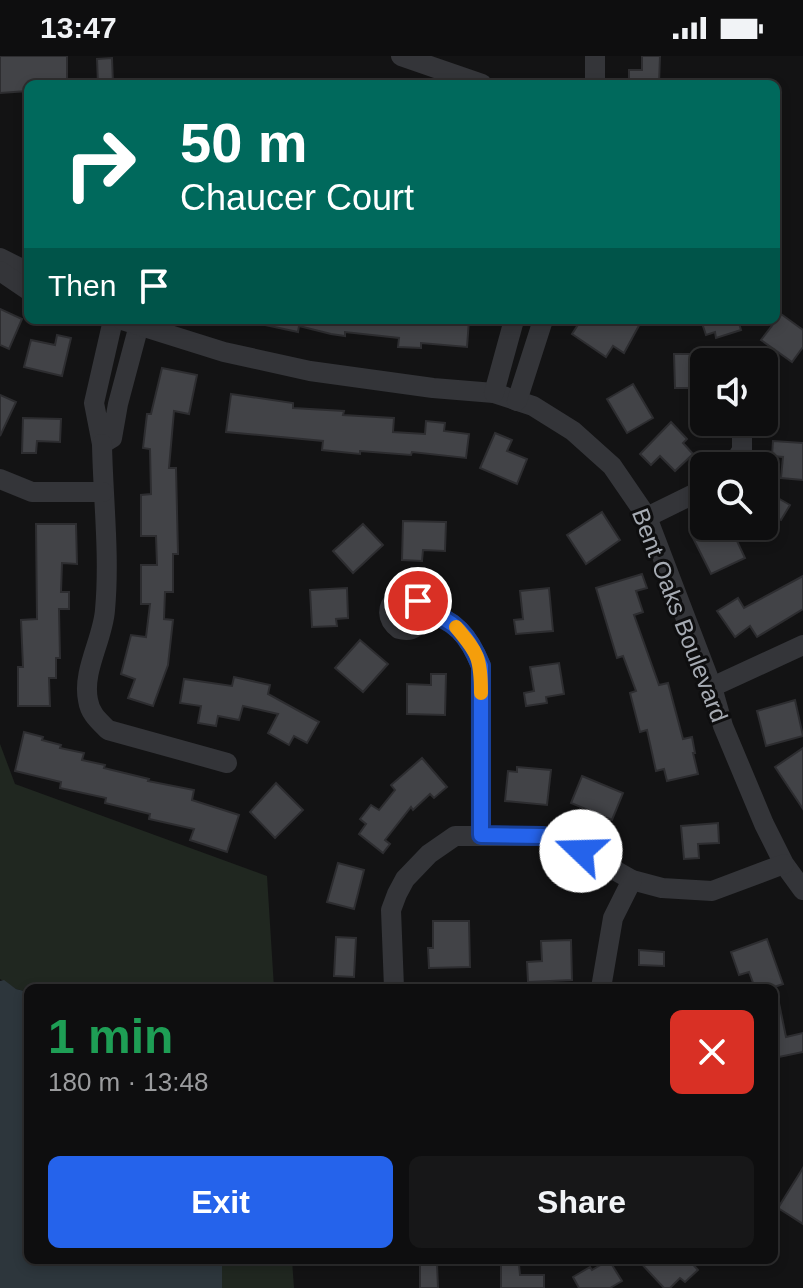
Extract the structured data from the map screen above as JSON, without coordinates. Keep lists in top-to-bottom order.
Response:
{
  "streets": {
    "street": ["Bent Oaks Boulevard"]
  },
  "page": {
    "status": "13:47",
    "turn": ["50 m", "Chaucer Court"],
    "then": "Then",
    "heading": ["1 min", "180 m · 13:48"],
    "buttons": ["Exit", "Share"]
  }
}
